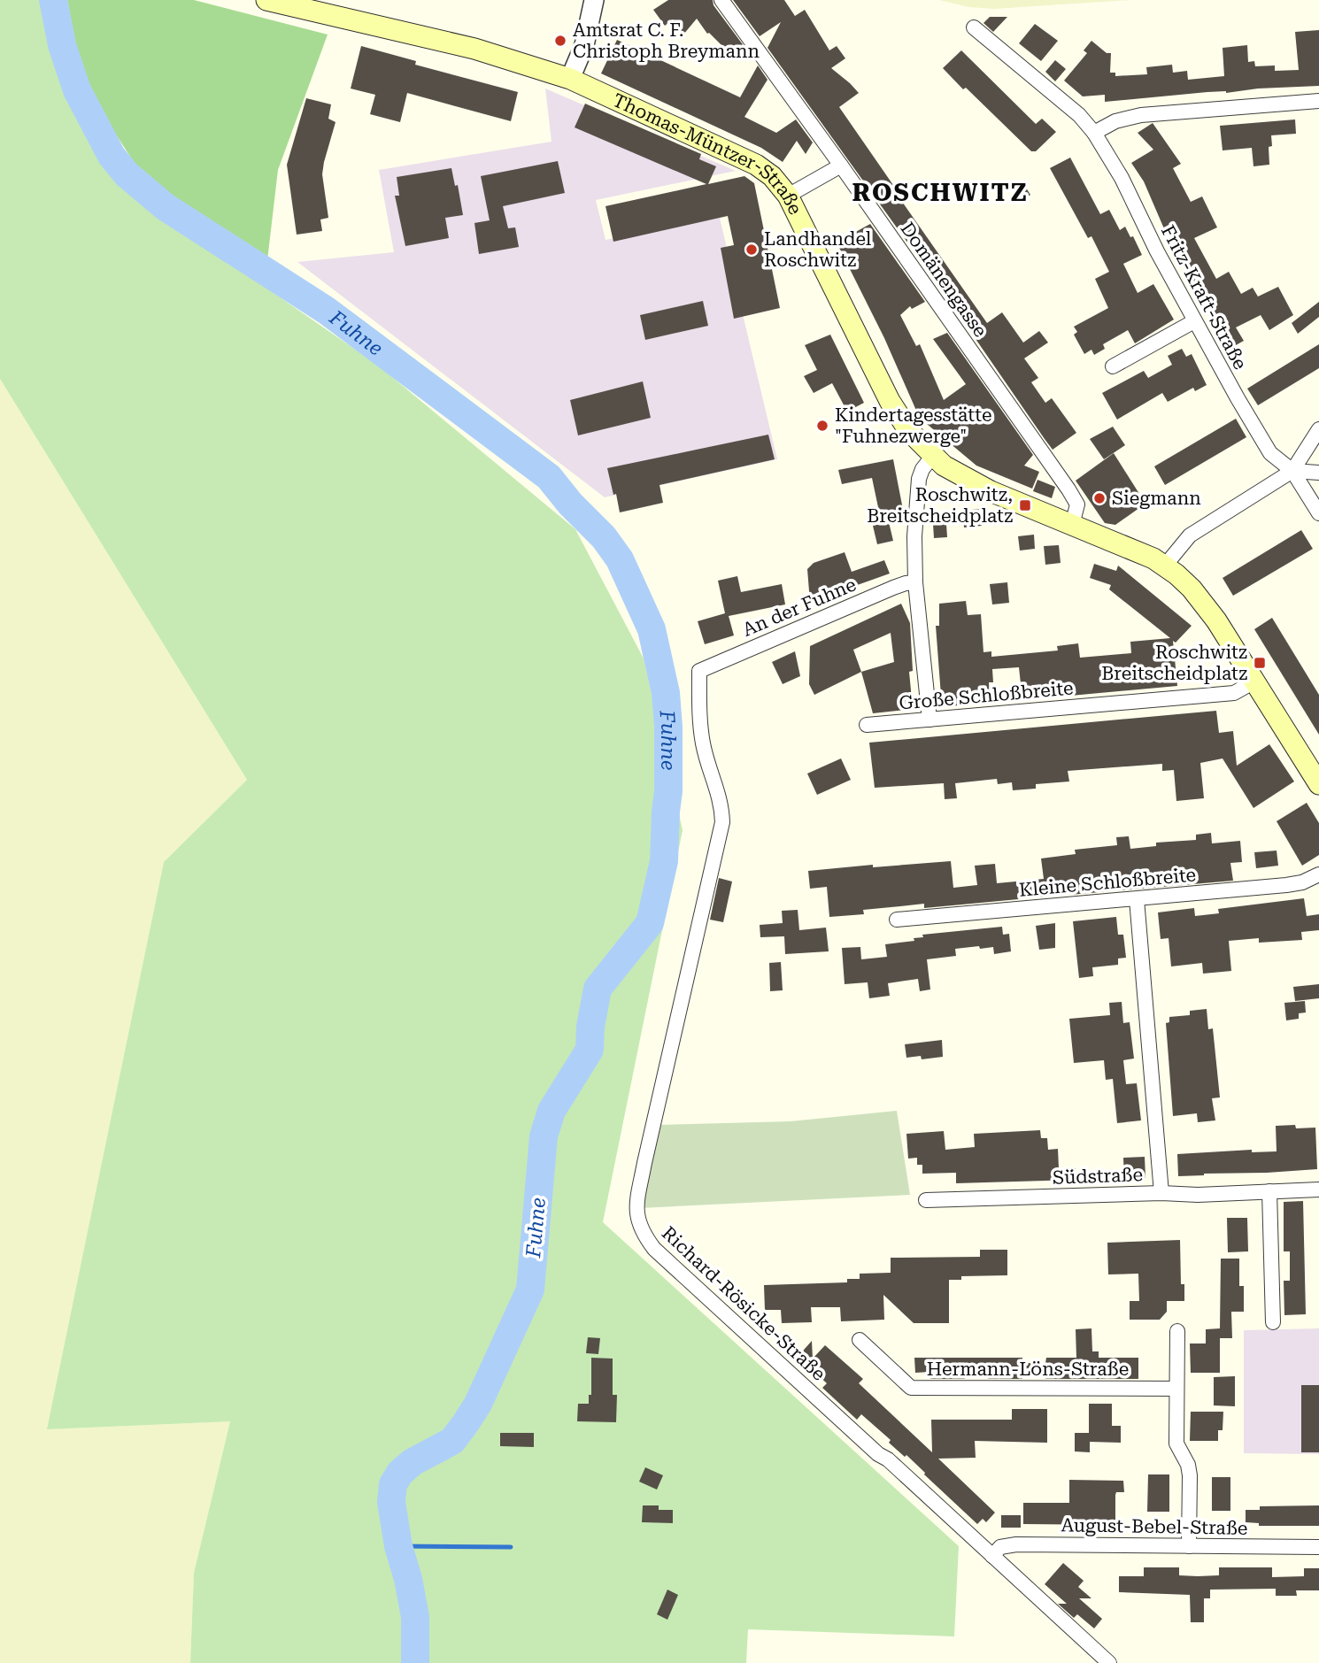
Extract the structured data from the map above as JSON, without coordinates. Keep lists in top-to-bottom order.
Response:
{
  "streets": {
    "main road": ["Thomas-Müntzer-Straße"],
    "street": [
      "Domänengasse",
      "Fritz-Kraft-Straße",
      "An der Fuhne",
      "Große Schloßbreite",
      "Kleine Schloßbreite",
      "Südstraße",
      "Richard-Rösicke-Straße",
      "Hermann-Löns-Straße",
      "August-Bebel-Straße"
    ]
  },
  "crossings": [
    ["Thomas-Müntzer-Straße", "Domänengasse"],
    ["Thomas-Müntzer-Straße", "Große Schloßbreite"],
    ["An der Fuhne", "Richard-Rösicke-Straße"],
    ["Richard-Rösicke-Straße", "August-Bebel-Straße"]
  ],
  "districts": ["ROSCHWITZ"],
  "water": ["Fuhne"],
  "places": {
    "other": [
      "Amtsrat C. F. Christoph Breymann",
      "Landhandel Roschwitz",
      "Kindertagesstätte \"Fuhnezwerge\"",
      "Siegmann"
    ],
    "transit": ["Roschwitz, Breitscheidplatz", "Roschwitz Breitscheidplatz"]
  }
}
